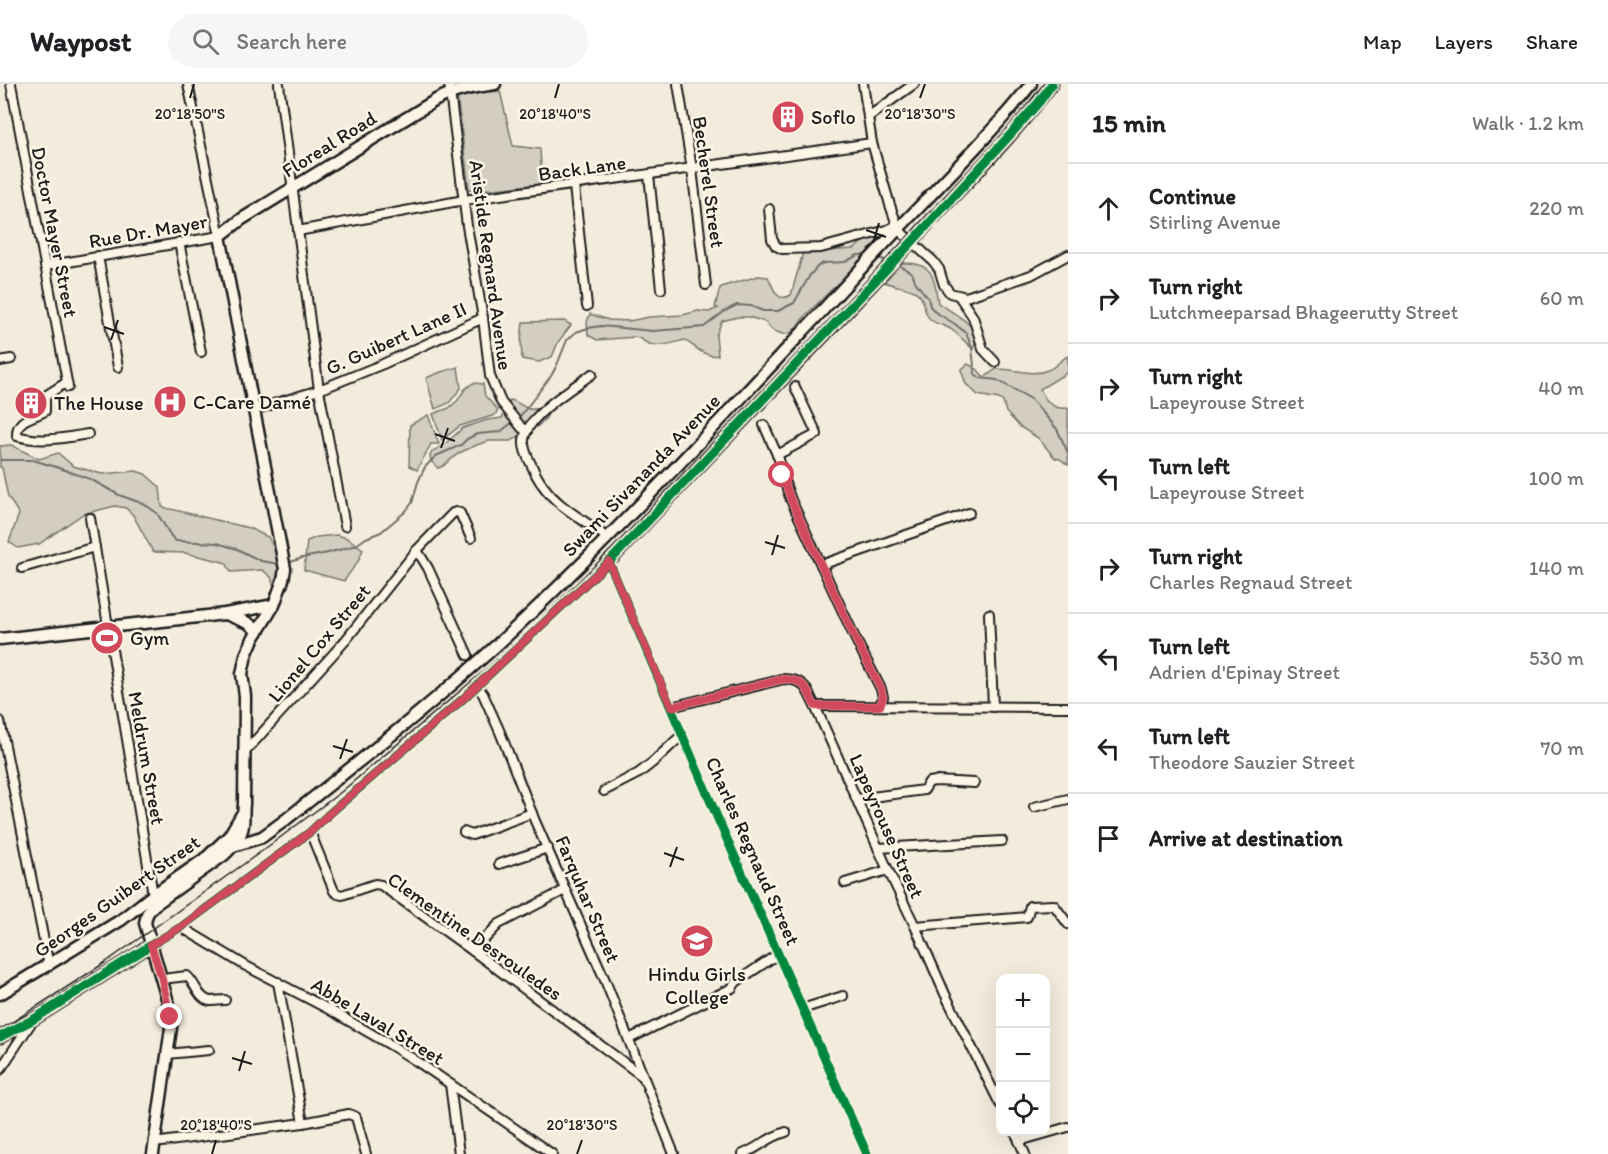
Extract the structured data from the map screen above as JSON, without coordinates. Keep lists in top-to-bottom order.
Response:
{
  "streets": {
    "street": [
      "Floreal Road",
      "Back Lane",
      "Becherel Street",
      "Rue Dr. Mayer",
      "Doctor Mayer Street",
      "Aristide Regnard Avenue",
      "G. Guibert Lane II",
      "Swami Sivananda Avenue",
      "Lionel Cox Street",
      "Meldrum Street",
      "Lapeyrouse Street",
      "Charles Regnaud Street",
      "Georges Guibert Street",
      "Farquhar Street",
      "Clementine Desrouledes",
      "Abbe Laval Street"
    ]
  },
  "crossings": [
    ["Floreal Road", "Rue Dr. Mayer"],
    ["Floreal Road", "Aristide Regnard Avenue"],
    ["Floreal Road", "Georges Guibert Street"],
    ["Back Lane", "Becherel Street"],
    ["Back Lane", "Aristide Regnard Avenue"],
    ["Rue Dr. Mayer", "Doctor Mayer Street"],
    ["Rue Dr. Mayer", "Georges Guibert Street"],
    ["Aristide Regnard Avenue", "G. Guibert Lane II"],
    ["G. Guibert Lane II", "Georges Guibert Street"],
    ["Swami Sivananda Avenue", "Georges Guibert Street"],
    ["Lionel Cox Street", "Georges Guibert Street"],
    ["Meldrum Street", "Georges Guibert Street"],
    ["Lapeyrouse Street", "Charles Regnaud Street"],
    ["Farquhar Street", "Clementine Desrouledes"]
  ],
  "places": {
    "building": ["Soflo", "The House"],
    "hospital": ["C-Care Darné"],
    "sports": ["Gym"],
    "school or university": ["Hindu Girls College"]
  },
  "page": {
    "header": "Waypost",
    "search": "Search here",
    "nav": ["Map", "Layers", "Share"],
    "heading": ["15 min", "Walk · 1.2 km"],
    "list": [
      ["Continue", "Stirling Avenue", "220 m"],
      ["Turn right", "Lutchmeeparsad Bhageerutty Street", "60 m"],
      ["Turn right", "Lapeyrouse Street", "40 m"],
      ["Turn left", "Lapeyrouse Street", "100 m"],
      ["Turn right", "Charles Regnaud Street", "140 m"],
      ["Turn left", "Adrien d'Epinay Street", "530 m"],
      ["Turn left", "Theodore Sauzier Street", "70 m"],
      "Arrive at destination"
    ],
    "map_buttons": ["+", "−"]
  },
  "coordinates": ["20°18'50\"S", "20°18'40\"S", "20°18'30\"S"]
}
